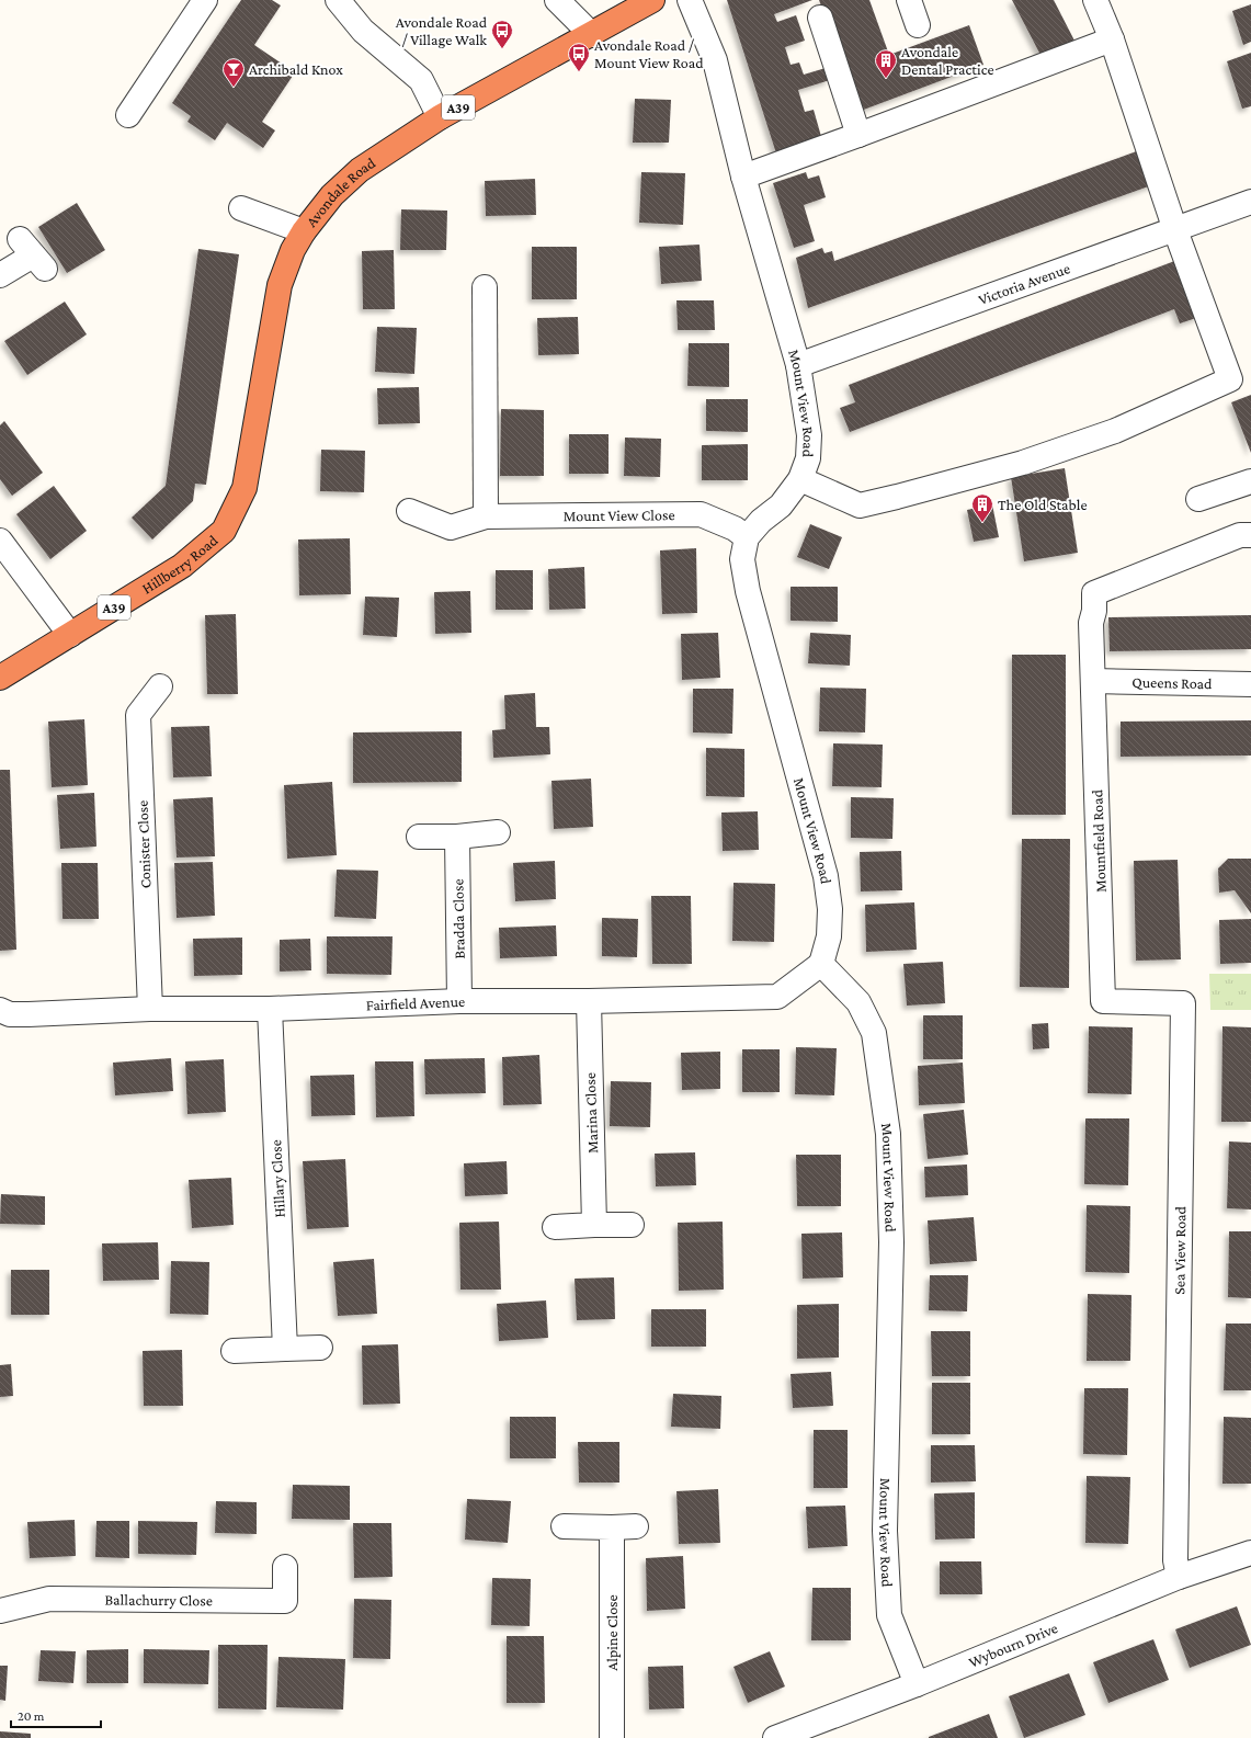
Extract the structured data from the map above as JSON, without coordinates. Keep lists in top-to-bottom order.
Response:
{
  "streets": {
    "highway": ["A39", "Avondale Road", "Hillberry Road"],
    "street": [
      "Victoria Avenue",
      "Mount View Road",
      "Mount View Close",
      "Queens Road",
      "Mountfield Road",
      "Conister Close",
      "Bradda Close",
      "Fairfield Avenue",
      "Marina Close",
      "Hillary Close",
      "Sea View Road",
      "Ballachurry Close",
      "Alpine Close",
      "Wybourn Drive"
    ]
  },
  "crossings": [
    ["Avondale Road", "Hillberry Road"],
    ["Victoria Avenue", "Mount View Road"],
    ["Mount View Road", "Mount View Close"],
    ["Mount View Road", "Fairfield Avenue"],
    ["Mount View Road", "Wybourn Drive"],
    ["Queens Road", "Mountfield Road"],
    ["Mountfield Road", "Sea View Road"],
    ["Conister Close", "Fairfield Avenue"],
    ["Bradda Close", "Fairfield Avenue"],
    ["Fairfield Avenue", "Marina Close"],
    ["Fairfield Avenue", "Hillary Close"],
    ["Sea View Road", "Wybourn Drive"]
  ],
  "places": {
    "bus stop": ["Avondale Road / Village Walk", "Avondale Road / Mount View Road"],
    "building": ["Avondale Dental Practice", "The Old Stable"],
    "bar": ["Archibald Knox"]
  },
  "scale_bar": "20 m"
}
